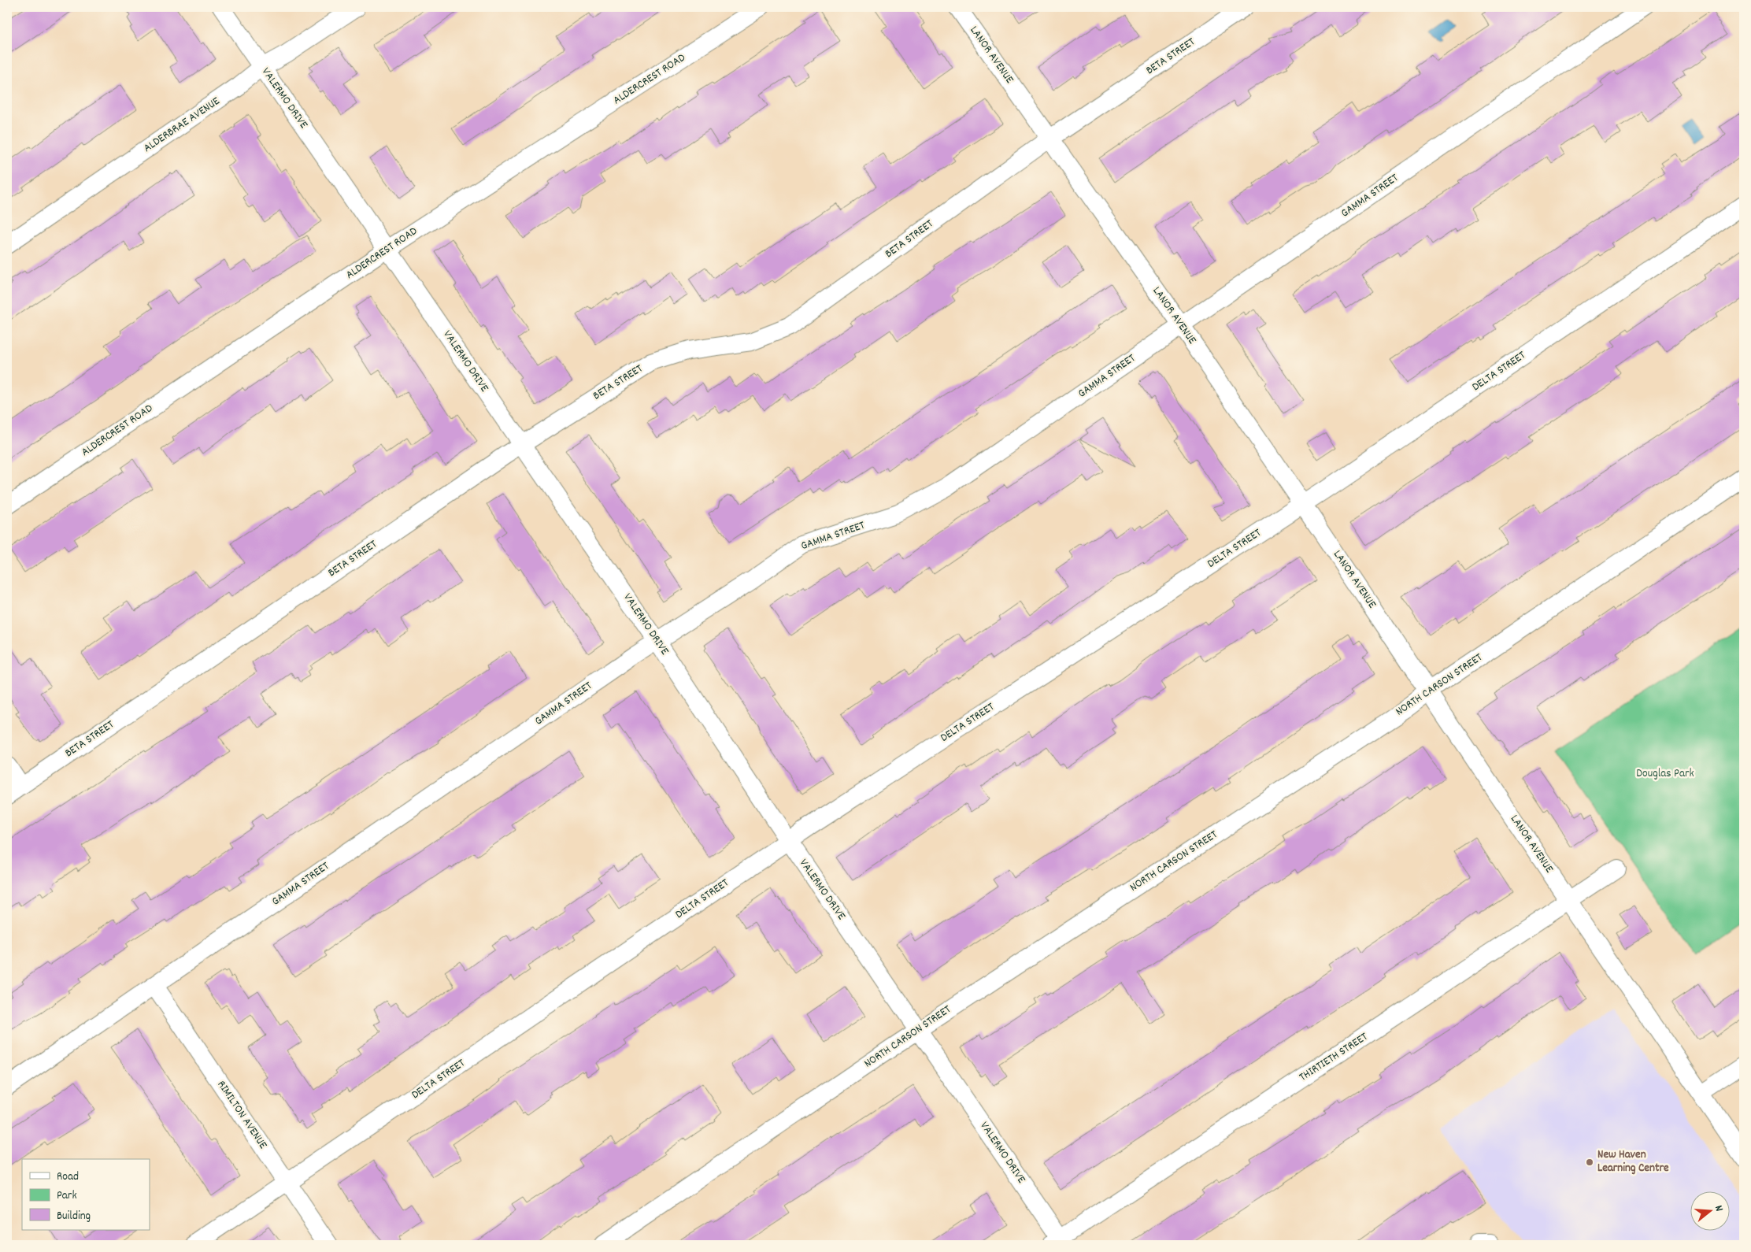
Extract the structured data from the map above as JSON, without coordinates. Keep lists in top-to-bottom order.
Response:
{
  "streets": {
    "street": [
      "LANOR AVENUE",
      "BETA STREET",
      "ALDERCREST ROAD",
      "VALERMO DRIVE",
      "ALDERBRAE AVENUE",
      "GAMMA STREET",
      "DELTA STREET",
      "NORTH CARSON STREET",
      "THIRTIETH STREET",
      "RIMILTON AVENUE"
    ]
  },
  "crossings": [
    ["LANOR AVENUE", "BETA STREET"],
    ["LANOR AVENUE", "GAMMA STREET"],
    ["LANOR AVENUE", "DELTA STREET"],
    ["LANOR AVENUE", "NORTH CARSON STREET"],
    ["LANOR AVENUE", "THIRTIETH STREET"],
    ["BETA STREET", "VALERMO DRIVE"],
    ["ALDERCREST ROAD", "VALERMO DRIVE"],
    ["VALERMO DRIVE", "ALDERBRAE AVENUE"],
    ["VALERMO DRIVE", "GAMMA STREET"],
    ["VALERMO DRIVE", "DELTA STREET"],
    ["VALERMO DRIVE", "NORTH CARSON STREET"],
    ["VALERMO DRIVE", "THIRTIETH STREET"],
    ["GAMMA STREET", "RIMILTON AVENUE"],
    ["DELTA STREET", "RIMILTON AVENUE"]
  ],
  "parks": ["Douglas Park"],
  "places": ["New Haven Learning Centre"],
  "legend": ["Road", "Park", "Building"],
  "north": "right"
}
